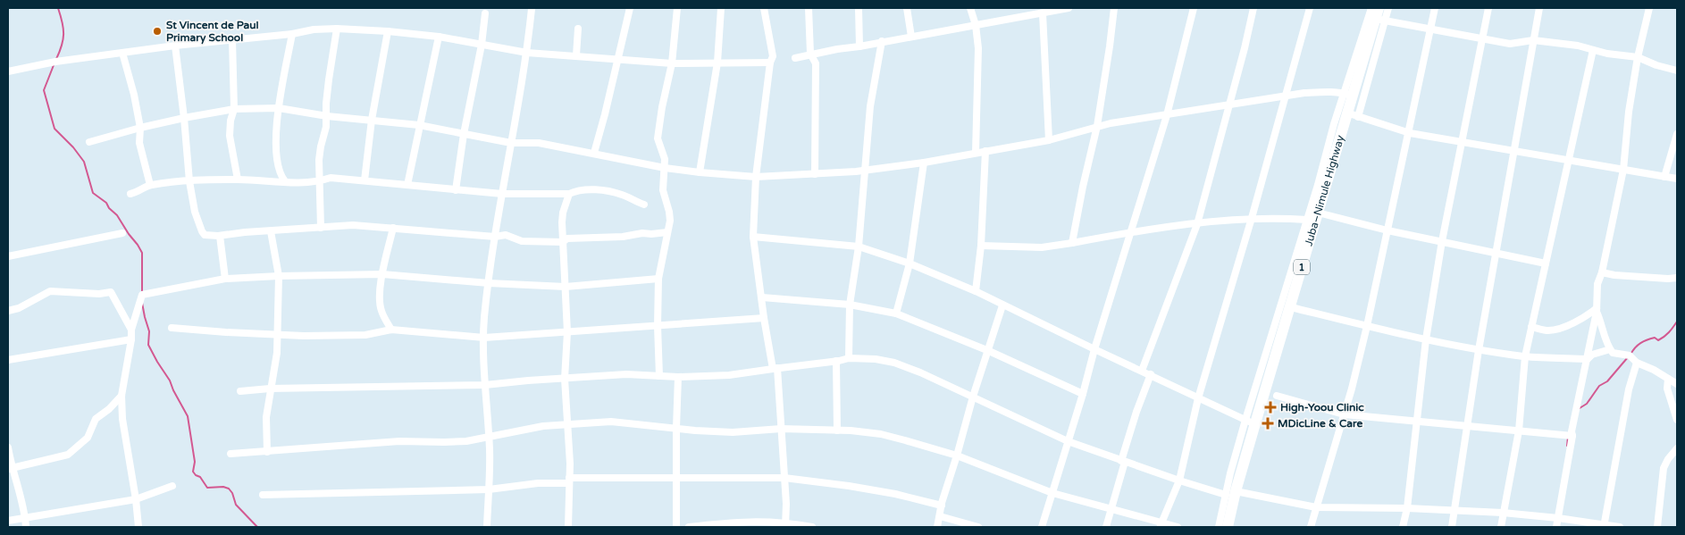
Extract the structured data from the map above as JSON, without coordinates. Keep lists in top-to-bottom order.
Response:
{
  "streets": {
    "main road": ["Juba–Nimule Highway", "1"]
  },
  "places": {
    "other": ["St Vincent de Paul Primary School"],
    "health": ["High-Yoou Clinic", "MDicLine & Care"]
  }
}
